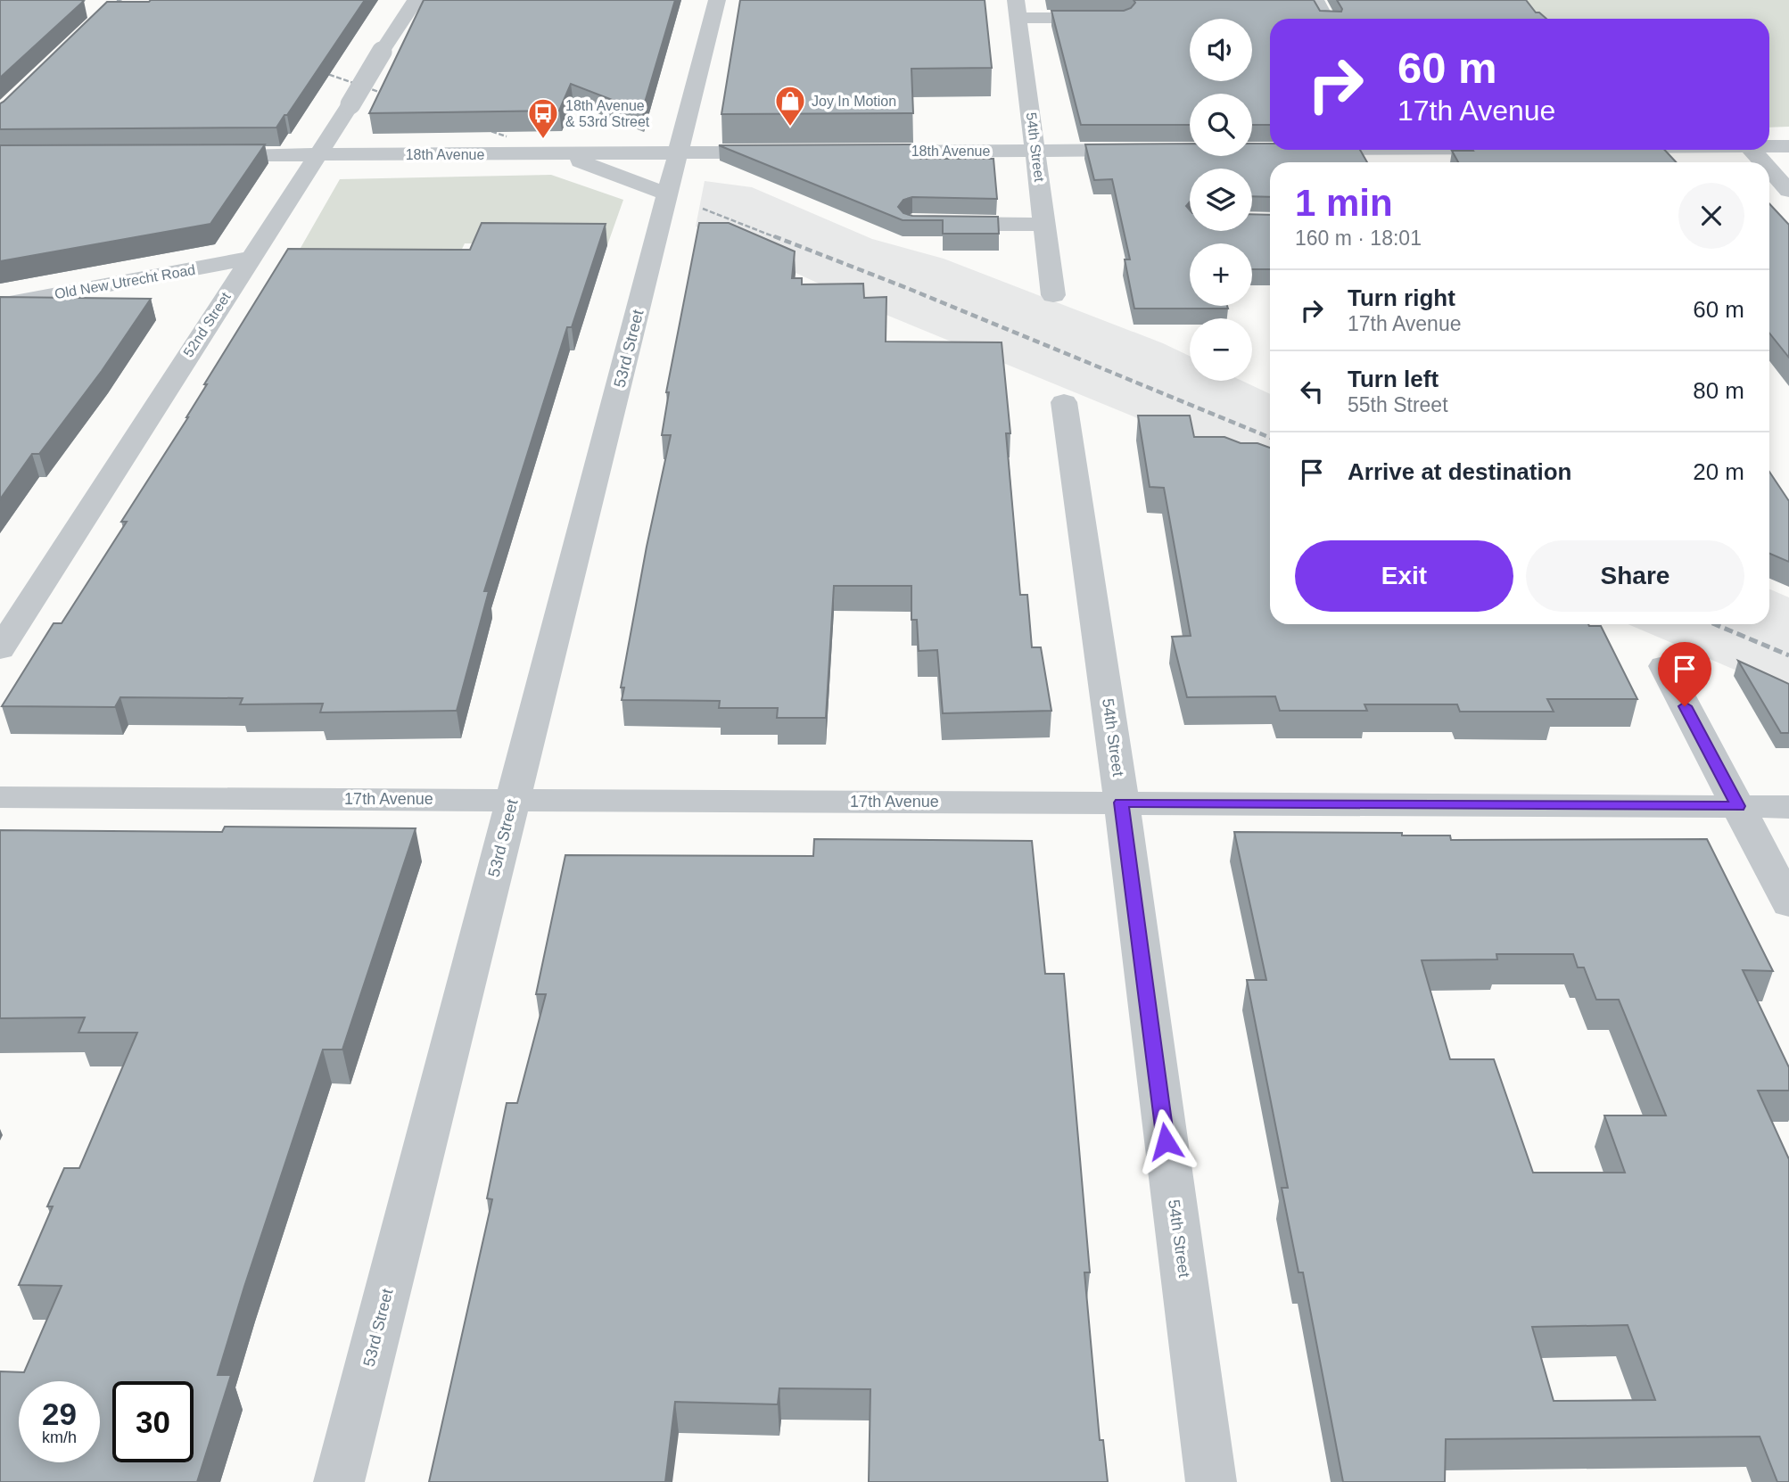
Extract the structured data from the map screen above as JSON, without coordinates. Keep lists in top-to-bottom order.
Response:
{
  "streets": {
    "street": [
      "54th Street",
      "18th Avenue",
      "Old New Utrecht Road",
      "52nd Street",
      "53rd Street",
      "17th Avenue"
    ]
  },
  "crossings": [
    ["54th Street", "18th Avenue"],
    ["54th Street", "17th Avenue"],
    ["18th Avenue", "52nd Street"],
    ["18th Avenue", "53rd Street"],
    ["Old New Utrecht Road", "52nd Street"],
    ["53rd Street", "17th Avenue"]
  ],
  "places": {
    "shop": ["Joy In Motion"],
    "bus stop": ["18th Avenue & 53rd Street"]
  },
  "page": {
    "map_buttons": ["+", "−"],
    "turn": ["60 m", "17th Avenue"],
    "heading": ["1 min", "160 m · 18:01"],
    "list": [
      {
        "name": "Turn right",
        "note": "17th Avenue",
        "value": "60 m"
      },
      {
        "name": "Turn left",
        "note": "55th Street",
        "value": "80 m"
      },
      {
        "name": "Arrive at destination",
        "value": "20 m"
      }
    ],
    "buttons": ["Exit", "Share"],
    "speed": "29 km/h",
    "limit": "30"
  }
}
